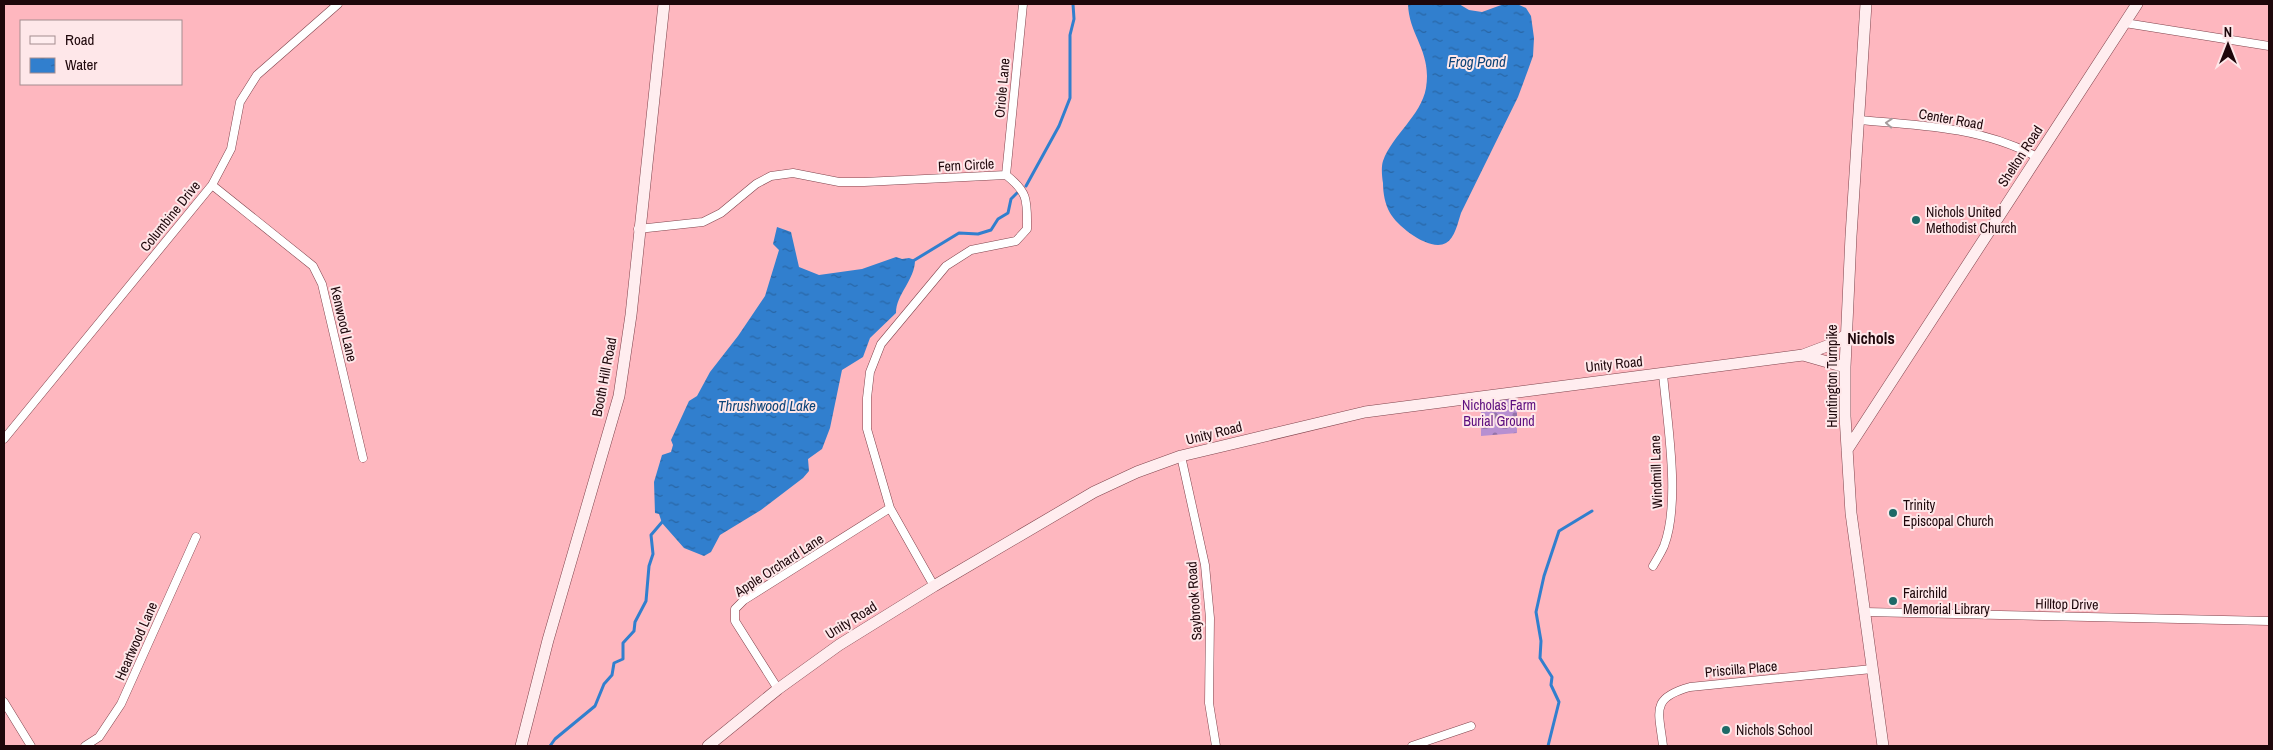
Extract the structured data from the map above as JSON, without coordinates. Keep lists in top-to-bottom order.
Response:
{
  "streets": {
    "main road": [
      "Shelton Road",
      "Unity Road",
      "Huntington Turnpike",
      "Booth Hill Road"
    ],
    "street": [
      "Oriole Lane",
      "Center Road",
      "Fern Circle",
      "Columbine Drive",
      "Kenwood Lane",
      "Windmill Lane",
      "Apple Orchard Lane",
      "Saybrook Road",
      "Hilltop Drive",
      "Heartwood Lane",
      "Priscilla Place"
    ]
  },
  "crossings": [
    ["Oriole Lane", "Fern Circle"],
    ["Center Road", "Shelton Road"],
    ["Center Road", "Huntington Turnpike"],
    ["Shelton Road", "Huntington Turnpike"],
    ["Fern Circle", "Unity Road"],
    ["Fern Circle", "Booth Hill Road"],
    ["Fern Circle", "Apple Orchard Lane"],
    ["Columbine Drive", "Kenwood Lane"],
    ["Unity Road", "Huntington Turnpike"],
    ["Unity Road", "Windmill Lane"],
    ["Unity Road", "Apple Orchard Lane"],
    ["Unity Road", "Saybrook Road"],
    ["Huntington Turnpike", "Hilltop Drive"],
    ["Huntington Turnpike", "Priscilla Place"]
  ],
  "one_way": ["Center Road"],
  "districts": ["Nichols"],
  "water": ["Frog Pond", "Thrushwood Lake"],
  "parks": ["Nicholas Farm Burial Ground"],
  "places": [
    "Nichols United Methodist Church",
    "Trinity Episcopal Church",
    "Fairchild Memorial Library",
    "Nichols School"
  ],
  "legend": ["Road", "Water"],
  "north": "top"
}
